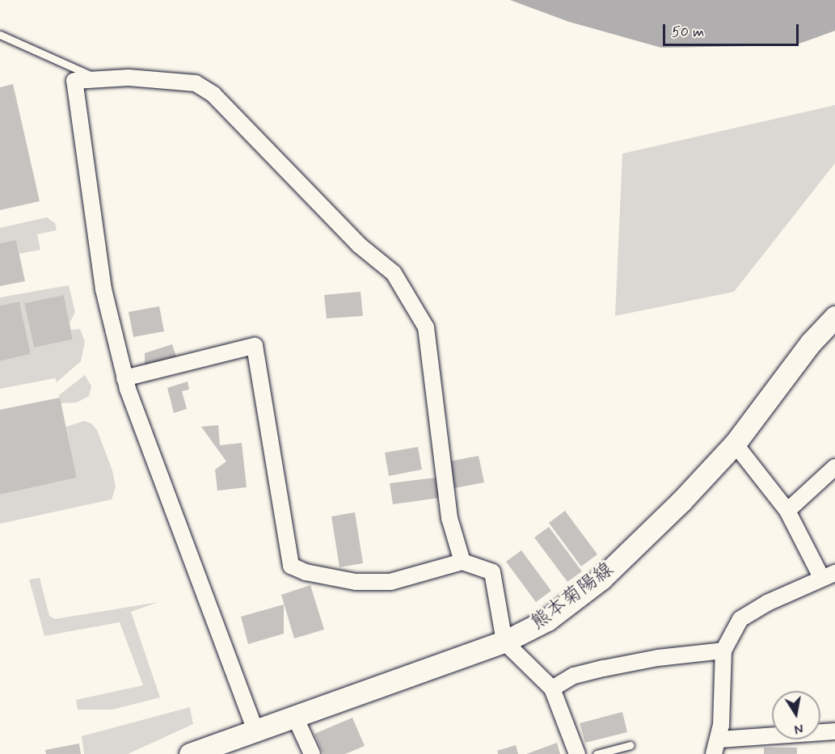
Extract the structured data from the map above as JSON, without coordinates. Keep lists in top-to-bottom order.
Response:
{
  "streets": {
    "main road": ["熊本菊陽線"]
  },
  "scale_bar": "50 m",
  "north": "bottom"
}
